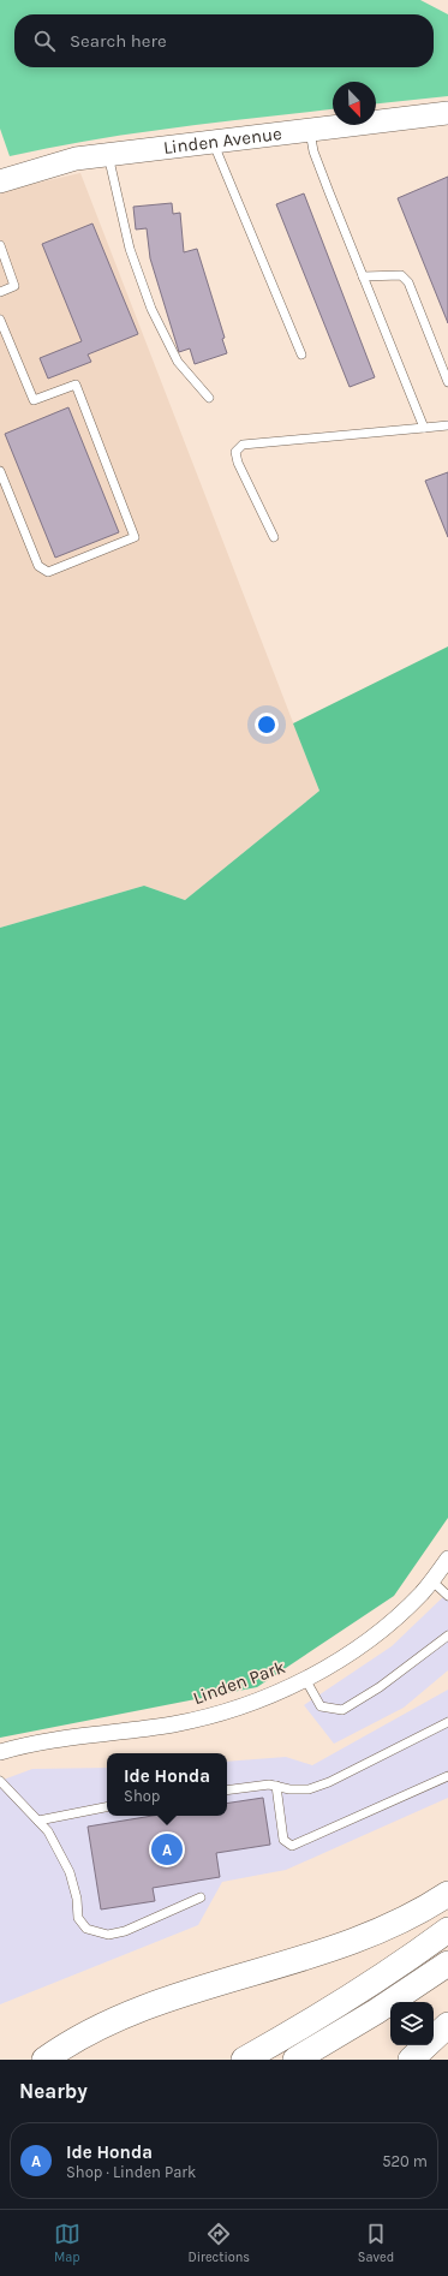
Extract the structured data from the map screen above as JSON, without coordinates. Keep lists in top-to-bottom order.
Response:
{
  "streets": {
    "main road": ["Linden Avenue"],
    "street": ["Linden Park"]
  },
  "north": "bottom right",
  "page": {
    "search": "Search here",
    "popup": ["Ide Honda", "Shop"],
    "pins": "A",
    "heading": "Nearby",
    "list": [
      {
        "mark": "A",
        "name": "Ide Honda",
        "note": "Shop · Linden Park",
        "value": "520 m"
      }
    ],
    "nav": ["Map", "Directions", "Saved"]
  }
}
